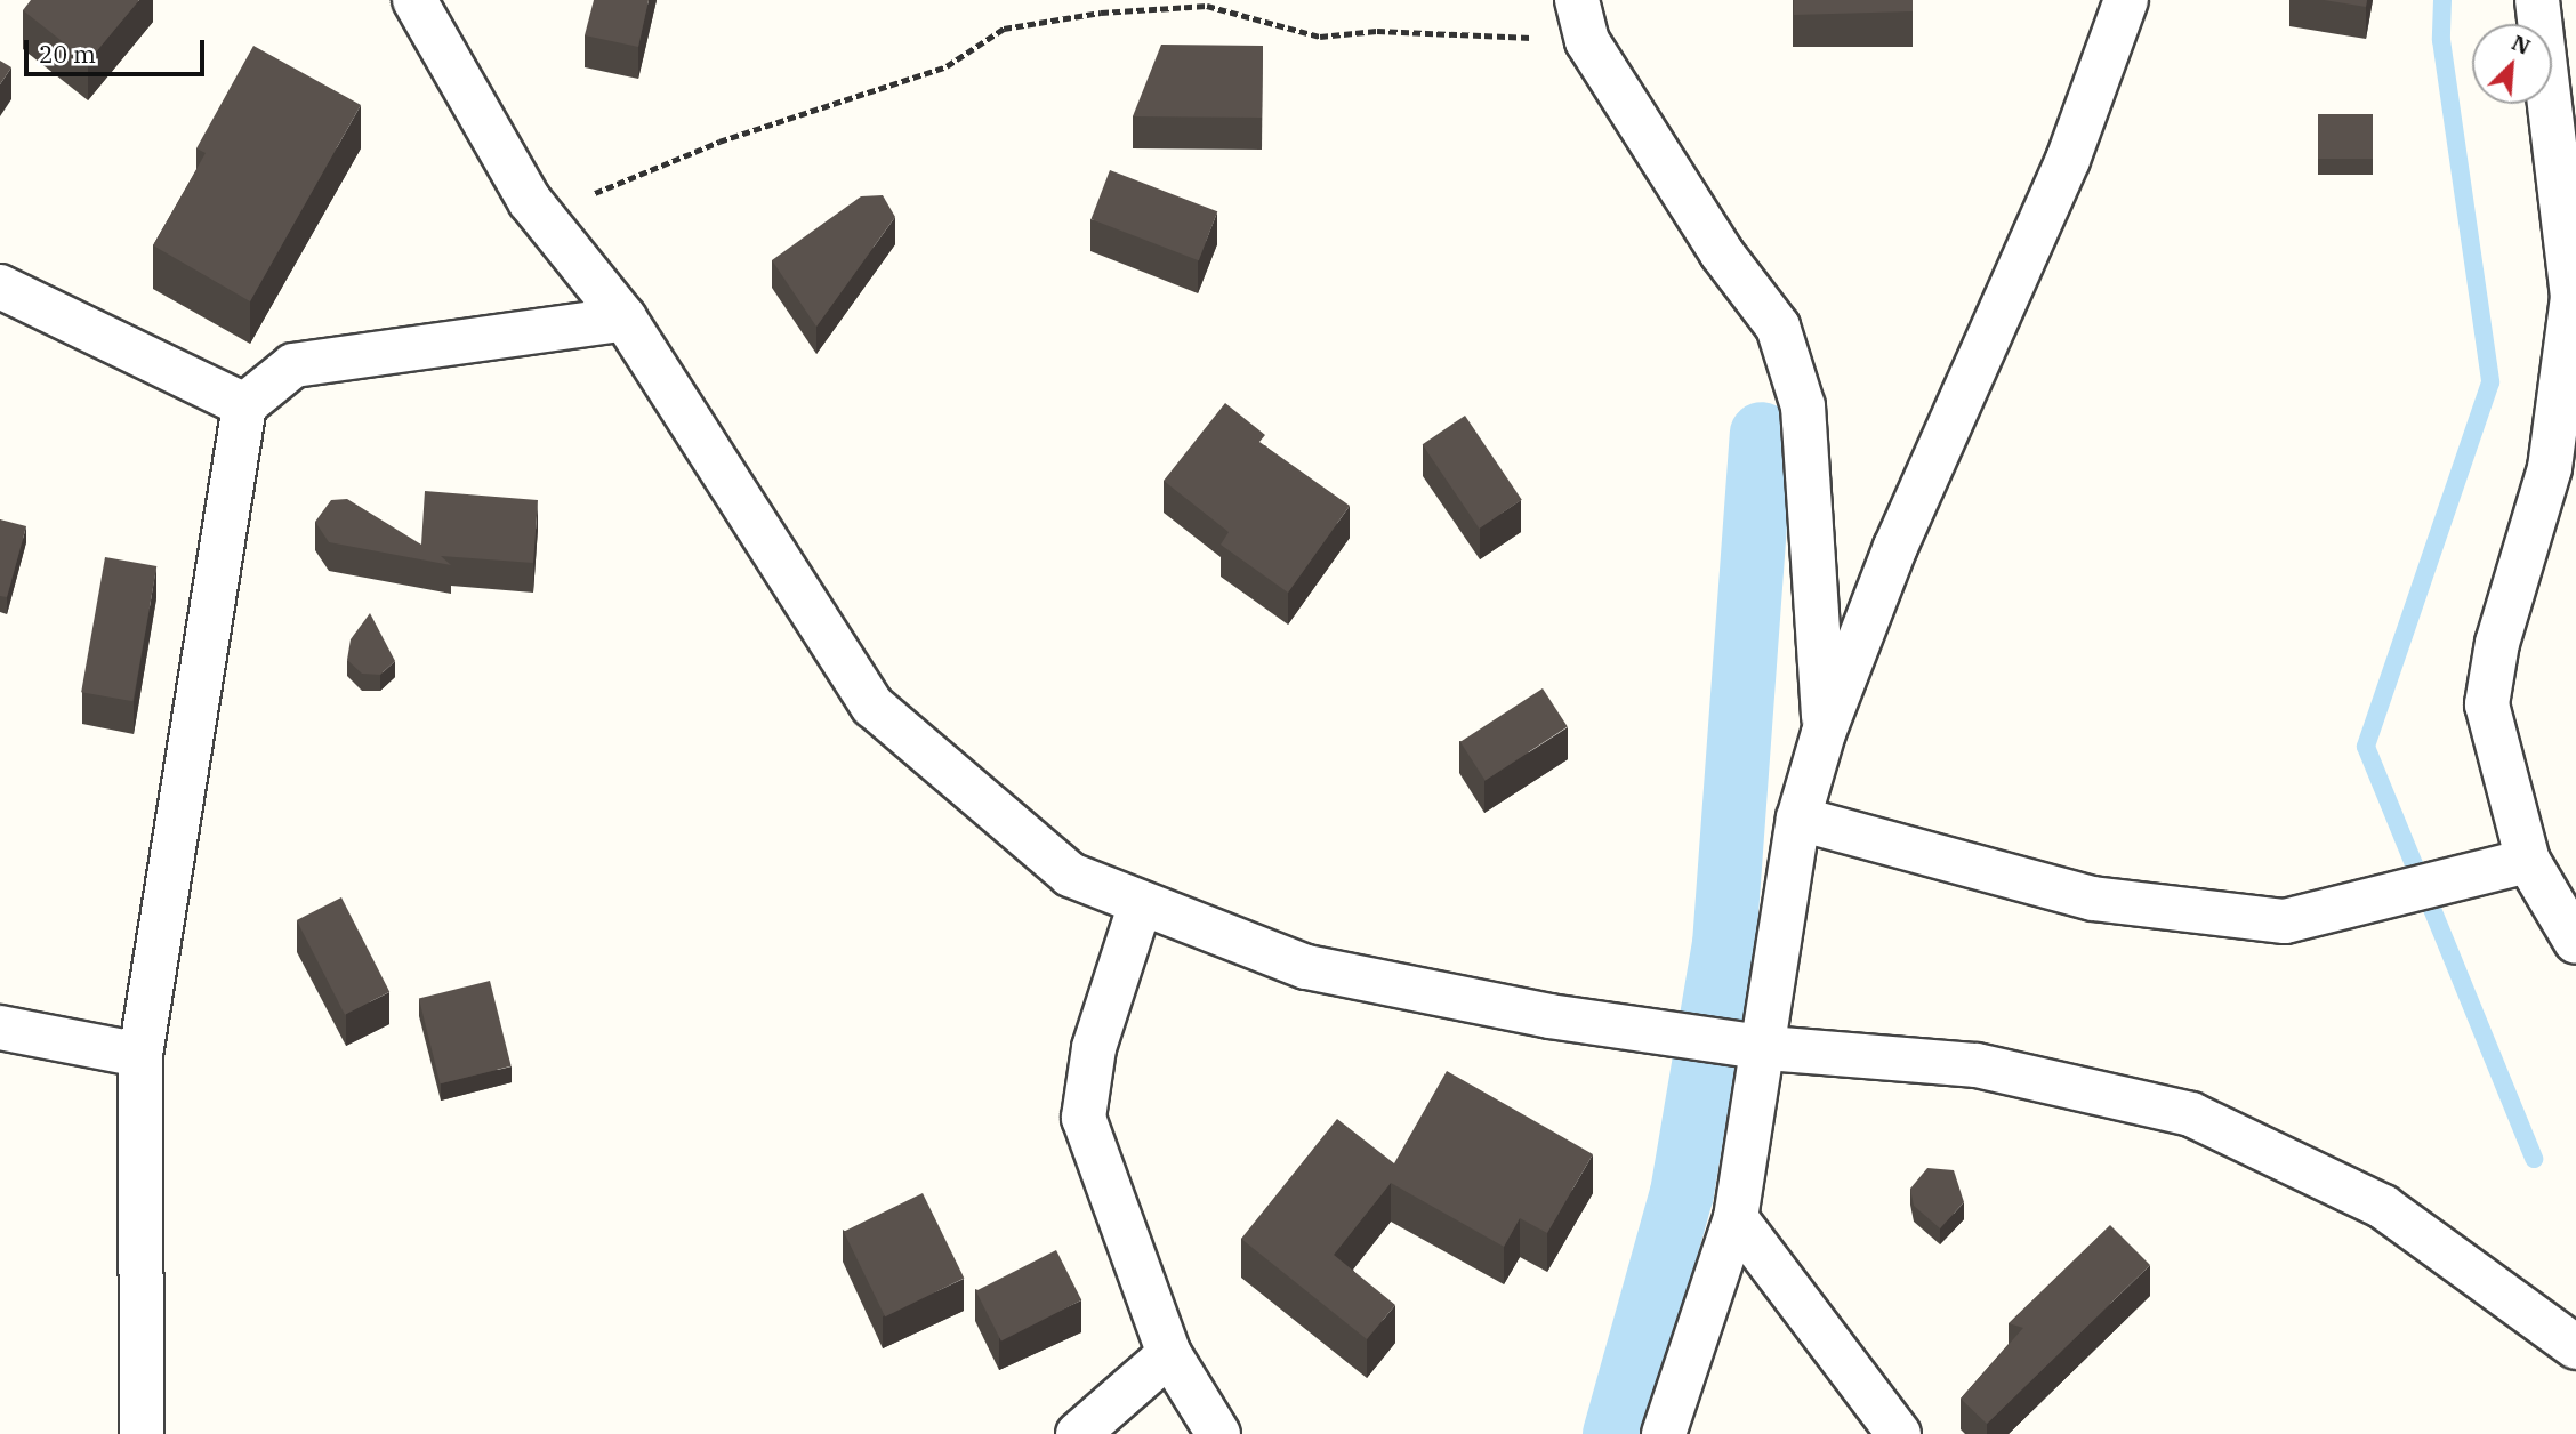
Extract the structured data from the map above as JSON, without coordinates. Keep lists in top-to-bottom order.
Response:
{
  "scale_bar": "20 m",
  "north": "top right"
}
